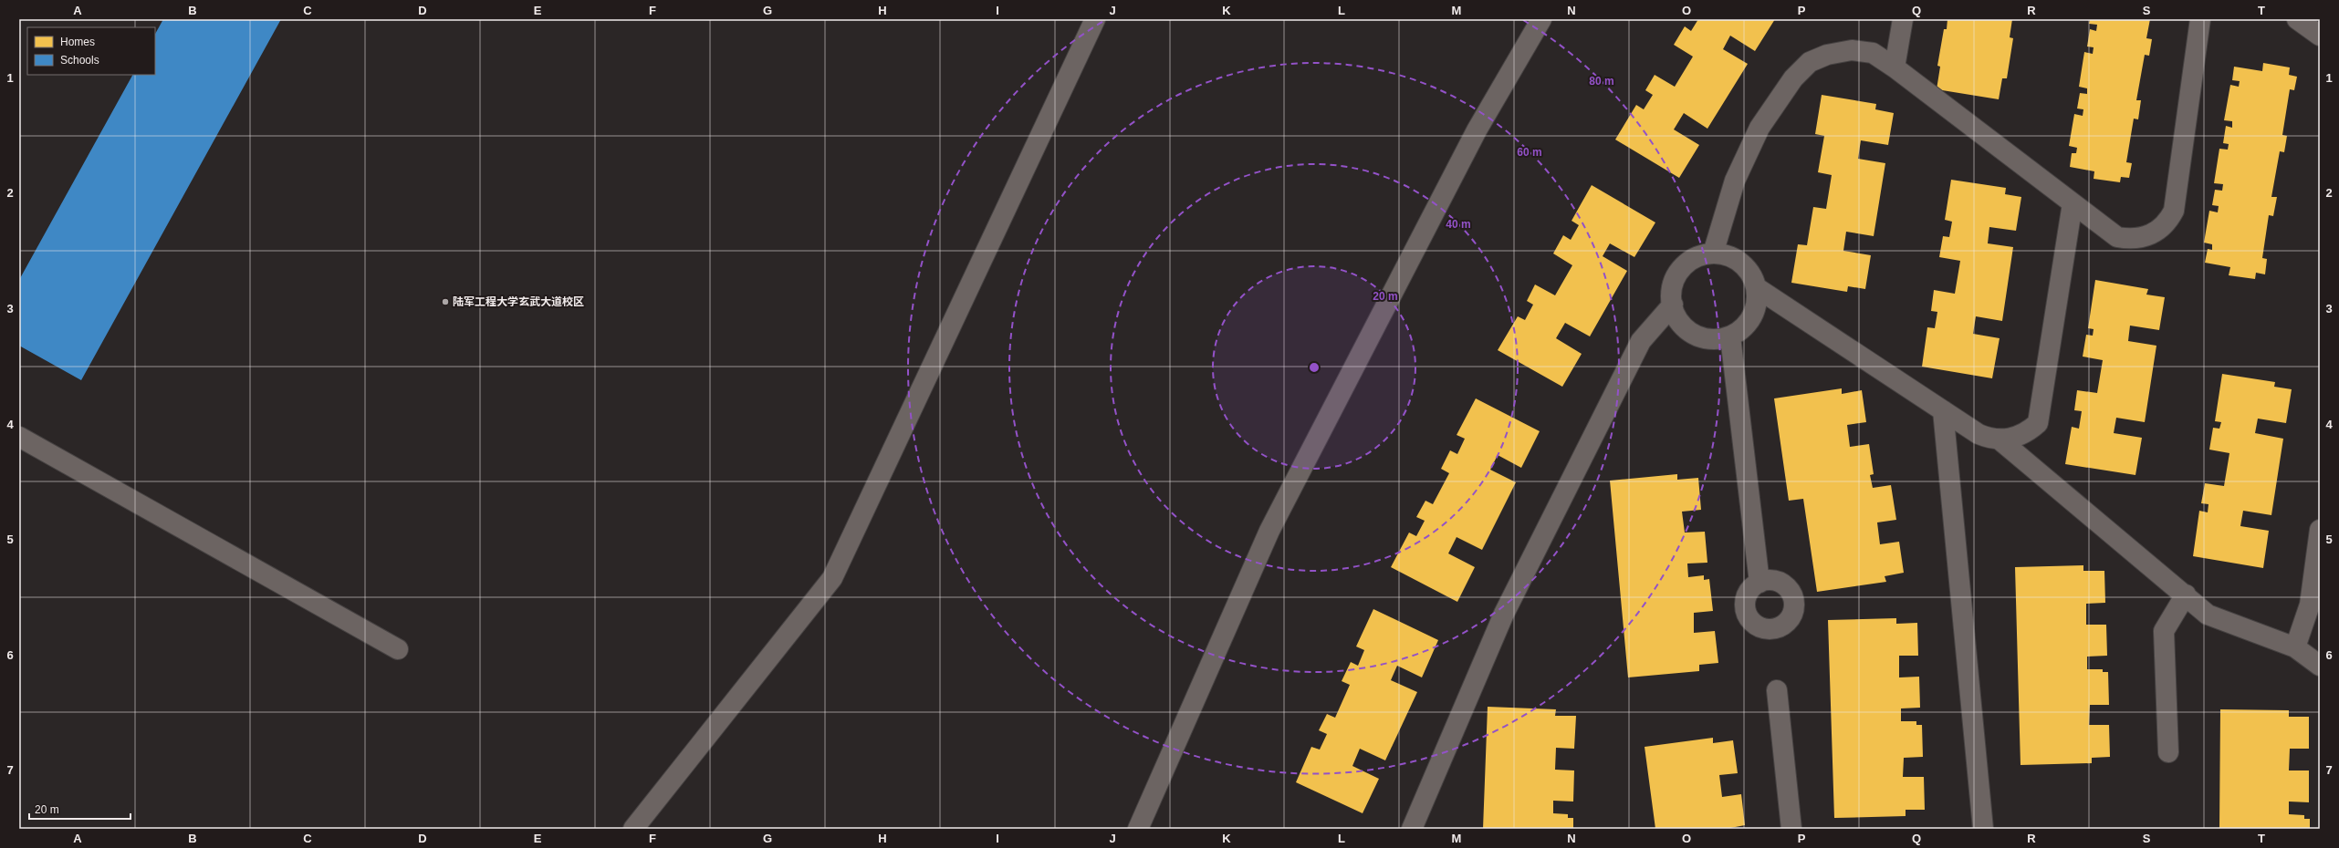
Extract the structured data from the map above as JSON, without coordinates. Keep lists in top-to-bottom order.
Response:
{
  "places": ["陆军工程大学玄武大道校区"],
  "legend": ["Homes", "Schools"],
  "scale_bar": "20 m",
  "grid": {
    "columns": [
      "A",
      "B",
      "C",
      "D",
      "E",
      "F",
      "G",
      "H",
      "I",
      "J",
      "K",
      "L",
      "M",
      "N",
      "O",
      "P",
      "Q",
      "R",
      "S",
      "T"
    ],
    "rows": [
      "1",
      "2",
      "3",
      "4",
      "5",
      "6",
      "7"
    ]
  },
  "rings": [
    "80 m",
    "60 m",
    "40 m",
    "20 m"
  ]
}
